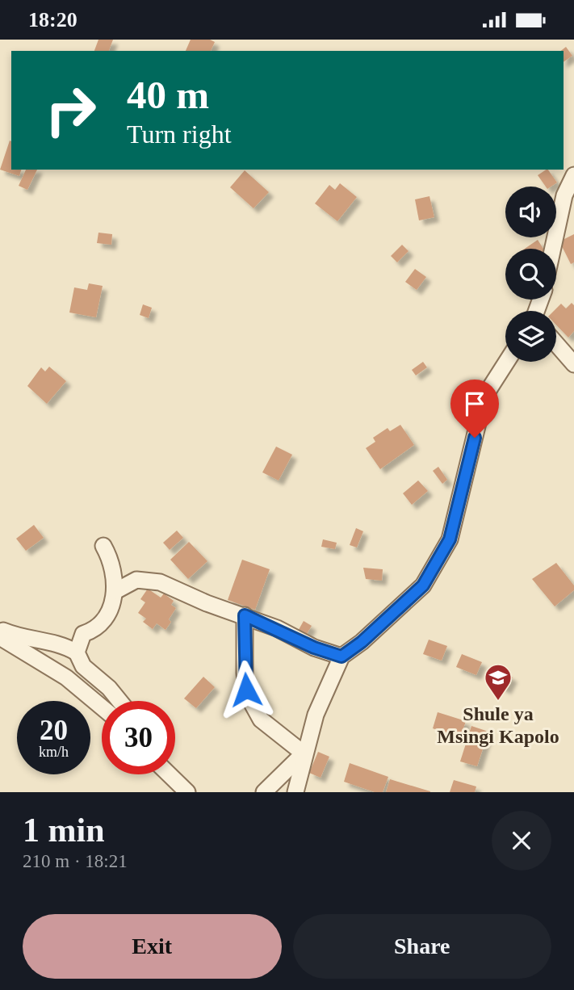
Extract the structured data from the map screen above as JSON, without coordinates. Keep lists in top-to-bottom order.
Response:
{
  "places": {
    "school or university": ["Shule ya Msingi Kapolo"]
  },
  "page": {
    "status": "18:20",
    "turn": ["40 m", "Turn right"],
    "speed": "20 km/h",
    "limit": "30",
    "heading": ["1 min", "210 m · 18:21"],
    "buttons": ["Exit", "Share"]
  }
}
